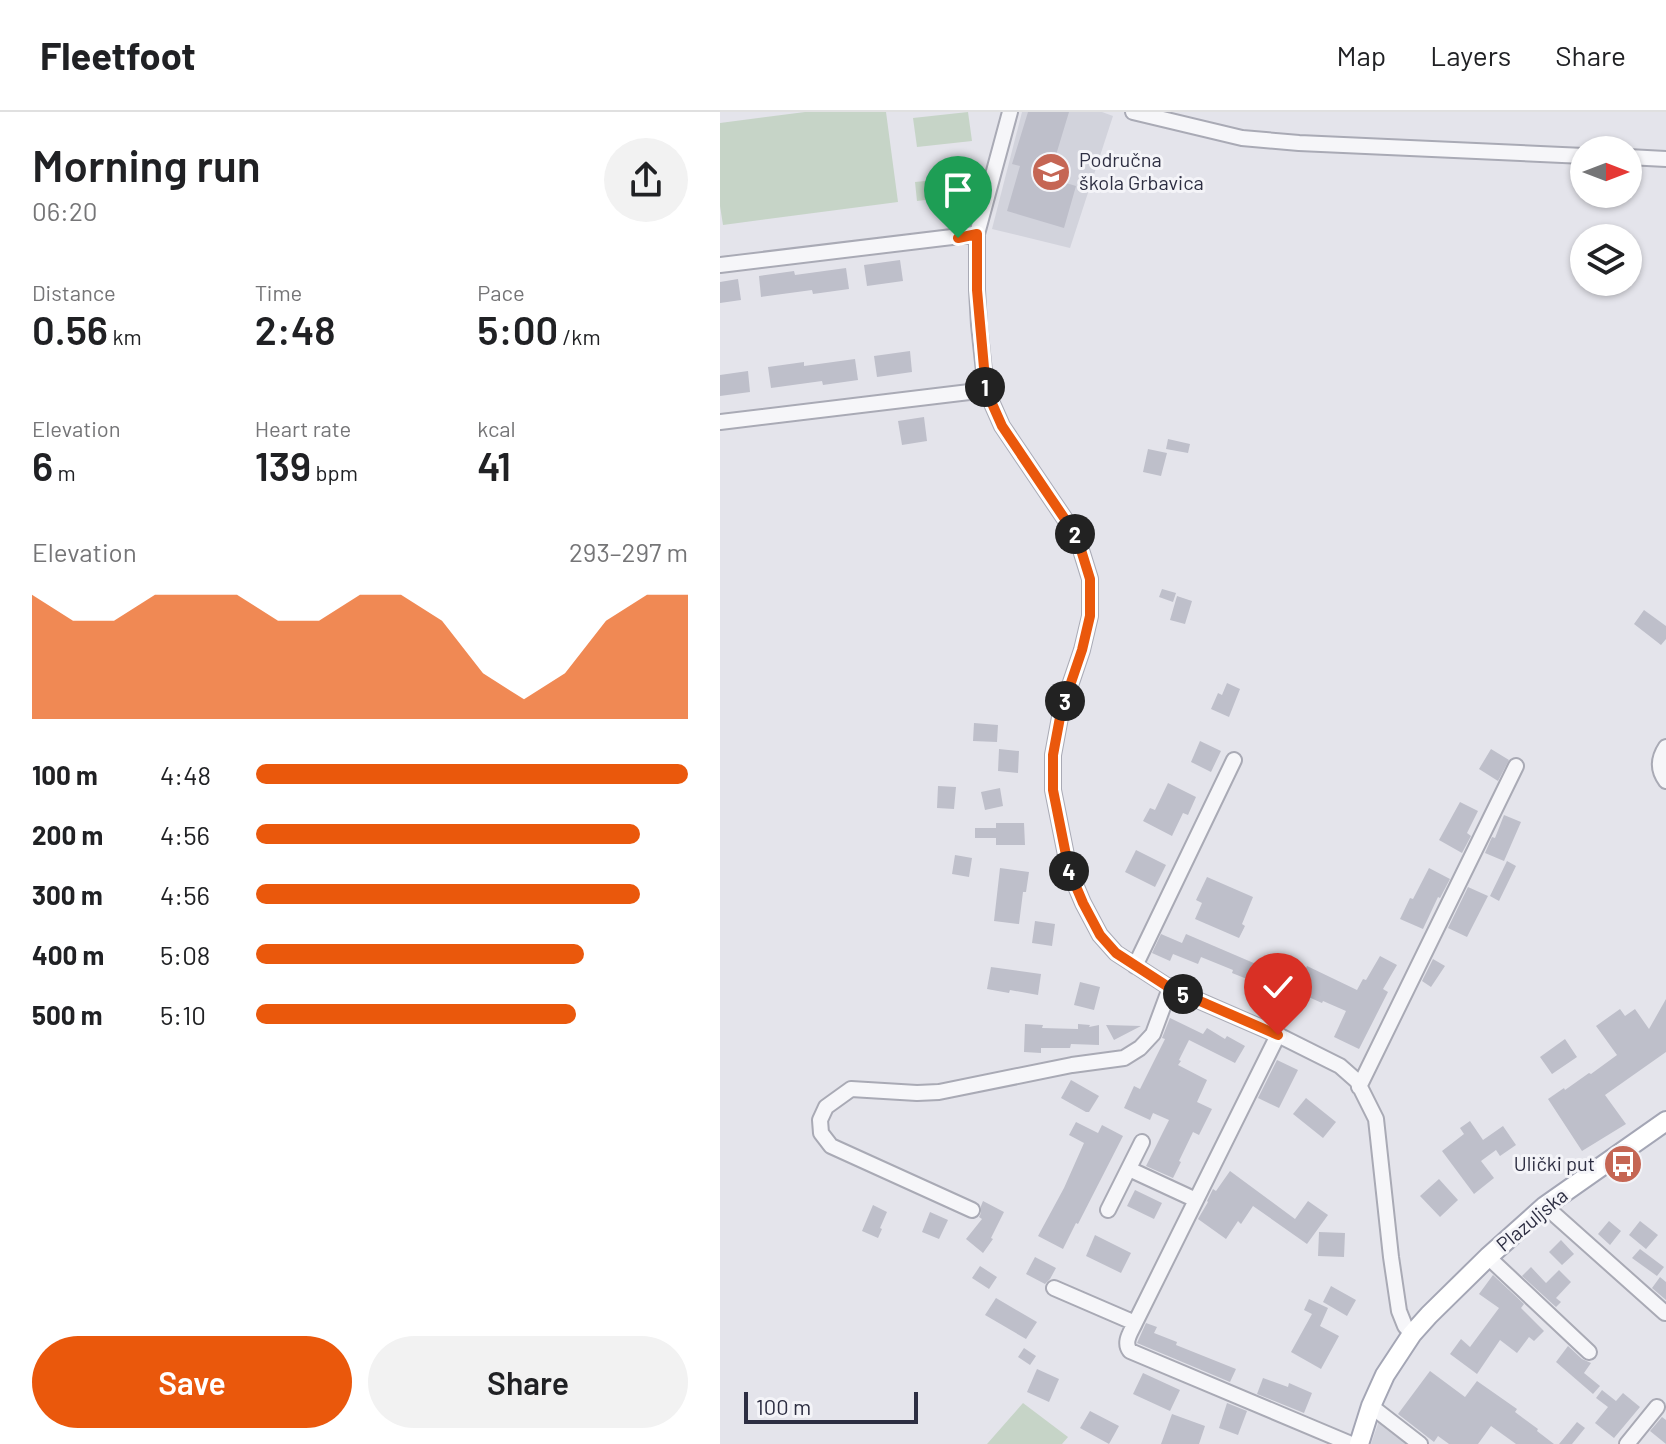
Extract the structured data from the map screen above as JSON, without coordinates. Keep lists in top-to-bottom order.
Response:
{
  "streets": {
    "main road": ["Plazuljska"]
  },
  "places": {
    "school or university": ["Područna škola Grbavica"],
    "bus stop": ["Ulički put"]
  },
  "scale_bar": "100 m",
  "north": "right",
  "page": {
    "header": "Fleetfoot",
    "nav": ["Map", "Layers", "Share"],
    "heading": ["Morning run", "06:20"],
    "stats": [
      ["Distance", "0.56 km"],
      ["Time", "2:48"],
      ["Pace", "5:00 /km"],
      ["Elevation", "6 m"],
      ["Heart rate", "139 bpm"],
      ["kcal", "41"]
    ],
    "pins": [
      "1",
      "2",
      "3",
      "4",
      "5"
    ],
    "chart": ["Elevation", "293–297 m"],
    "list": [
      {
        "name": "100 m",
        "note": "4:48"
      },
      {
        "name": "200 m",
        "note": "4:56"
      },
      {
        "name": "300 m",
        "note": "4:56"
      },
      {
        "name": "400 m",
        "note": "5:08"
      },
      {
        "name": "500 m",
        "note": "5:10"
      }
    ],
    "buttons": ["Save", "Share"],
    "scale": "100 m"
  }
}
